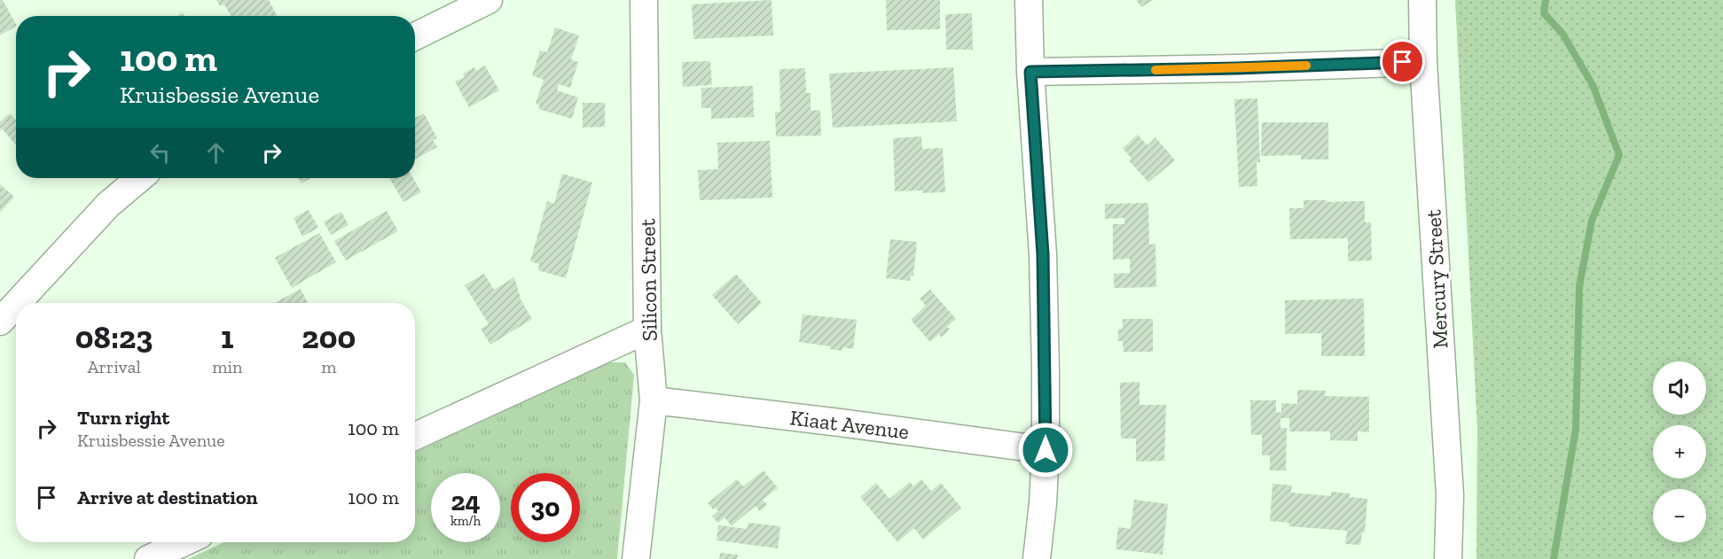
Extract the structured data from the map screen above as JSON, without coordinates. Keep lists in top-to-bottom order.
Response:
{
  "streets": {
    "street": ["Mercury Street", "Silicon Street", "Kiaat Avenue"]
  },
  "crossings": [
    ["Silicon Street", "Kiaat Avenue"]
  ],
  "page": {
    "turn": ["100 m", "Kruisbessie Avenue"],
    "eta": [
      "08:23",
      "Arrival",
      "1",
      "min",
      "200",
      "m"
    ],
    "map_buttons": ["+", "−"],
    "list": [
      {
        "name": "Turn right",
        "note": "Kruisbessie Avenue",
        "value": "100 m"
      },
      {
        "name": "Arrive at destination",
        "value": "100 m"
      }
    ],
    "speed": "24 km/h",
    "limit": "30"
  }
}
